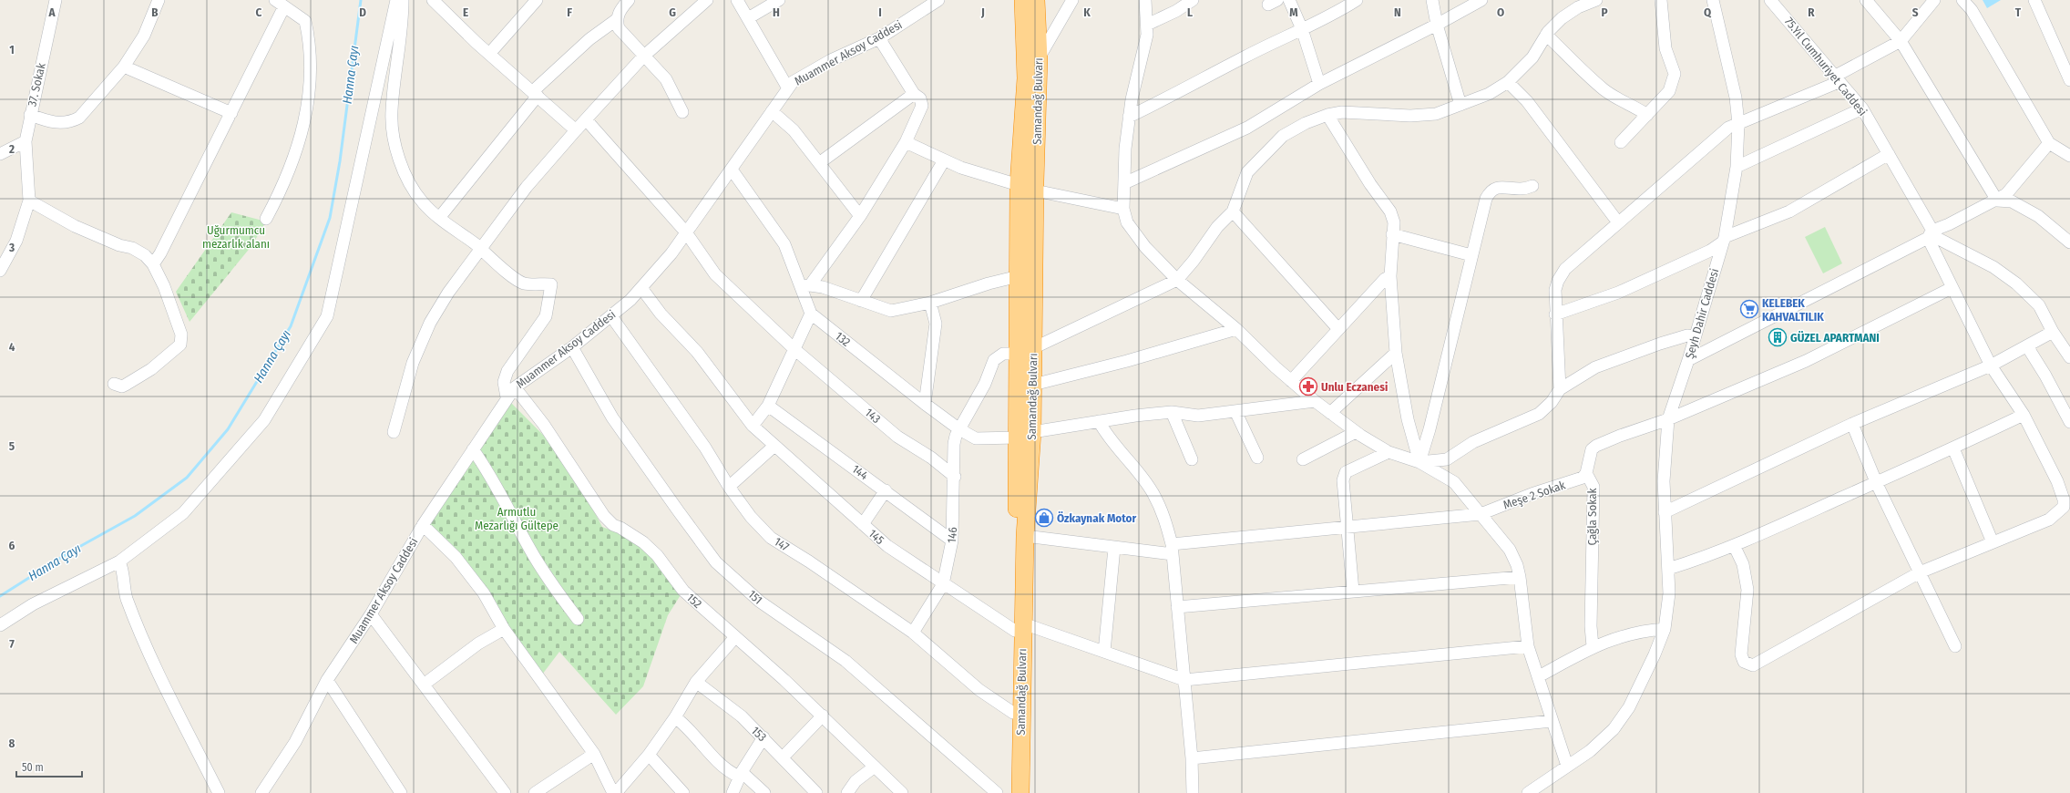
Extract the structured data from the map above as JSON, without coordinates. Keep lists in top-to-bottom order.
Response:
{
  "streets": {
    "highway": ["Samandağ Bulvarı"],
    "street": [
      "Muammer Aksoy Caddesi",
      "75.Yıl Cumhuriyet Caddesi",
      "37. Sokak",
      "Şeyh Dahir Caddesi",
      "132",
      "143",
      "144",
      "Meşe 2 Sokak",
      "Çağla Sokak",
      "146",
      "145",
      "147",
      "151",
      "152",
      "153"
    ]
  },
  "crossings": [
    ["Muammer Aksoy Caddesi", "143"],
    ["Muammer Aksoy Caddesi", "145"],
    ["Muammer Aksoy Caddesi", "147"],
    ["Muammer Aksoy Caddesi", "151"],
    ["Muammer Aksoy Caddesi", "152"],
    ["75.Yıl Cumhuriyet Caddesi", "Çağla Sokak"],
    ["Samandağ Bulvarı", "132"],
    ["Samandağ Bulvarı", "Meşe 2 Sokak"],
    ["Samandağ Bulvarı", "146"],
    ["Samandağ Bulvarı", "145"],
    ["Samandağ Bulvarı", "147"],
    ["Şeyh Dahir Caddesi", "Çağla Sokak"],
    ["132", "146"],
    ["143", "146"],
    ["144", "146"],
    ["Meşe 2 Sokak", "Çağla Sokak"],
    ["146", "145"],
    ["146", "147"]
  ],
  "water": ["Hanna Çayı"],
  "parks": ["Uğurmumcu mezarlık alanı", "Armutlu Mezarlığı Gültepe"],
  "places": {
    "supermarket": ["KELEBEK KAHVALTILIK"],
    "building": ["GÜZEL APARTMANI"],
    "pharmacy": ["Unlu Eczanesi"],
    "shop": ["Özkaynak Motor"]
  },
  "scale_bar": "50 m",
  "grid": {
    "columns": [
      "A",
      "B",
      "C",
      "D",
      "E",
      "F",
      "G",
      "H",
      "I",
      "J",
      "K",
      "L",
      "M",
      "N",
      "O",
      "P",
      "Q",
      "R",
      "S",
      "T"
    ],
    "rows": [
      "1",
      "2",
      "3",
      "4",
      "5",
      "6",
      "7",
      "8"
    ]
  }
}
